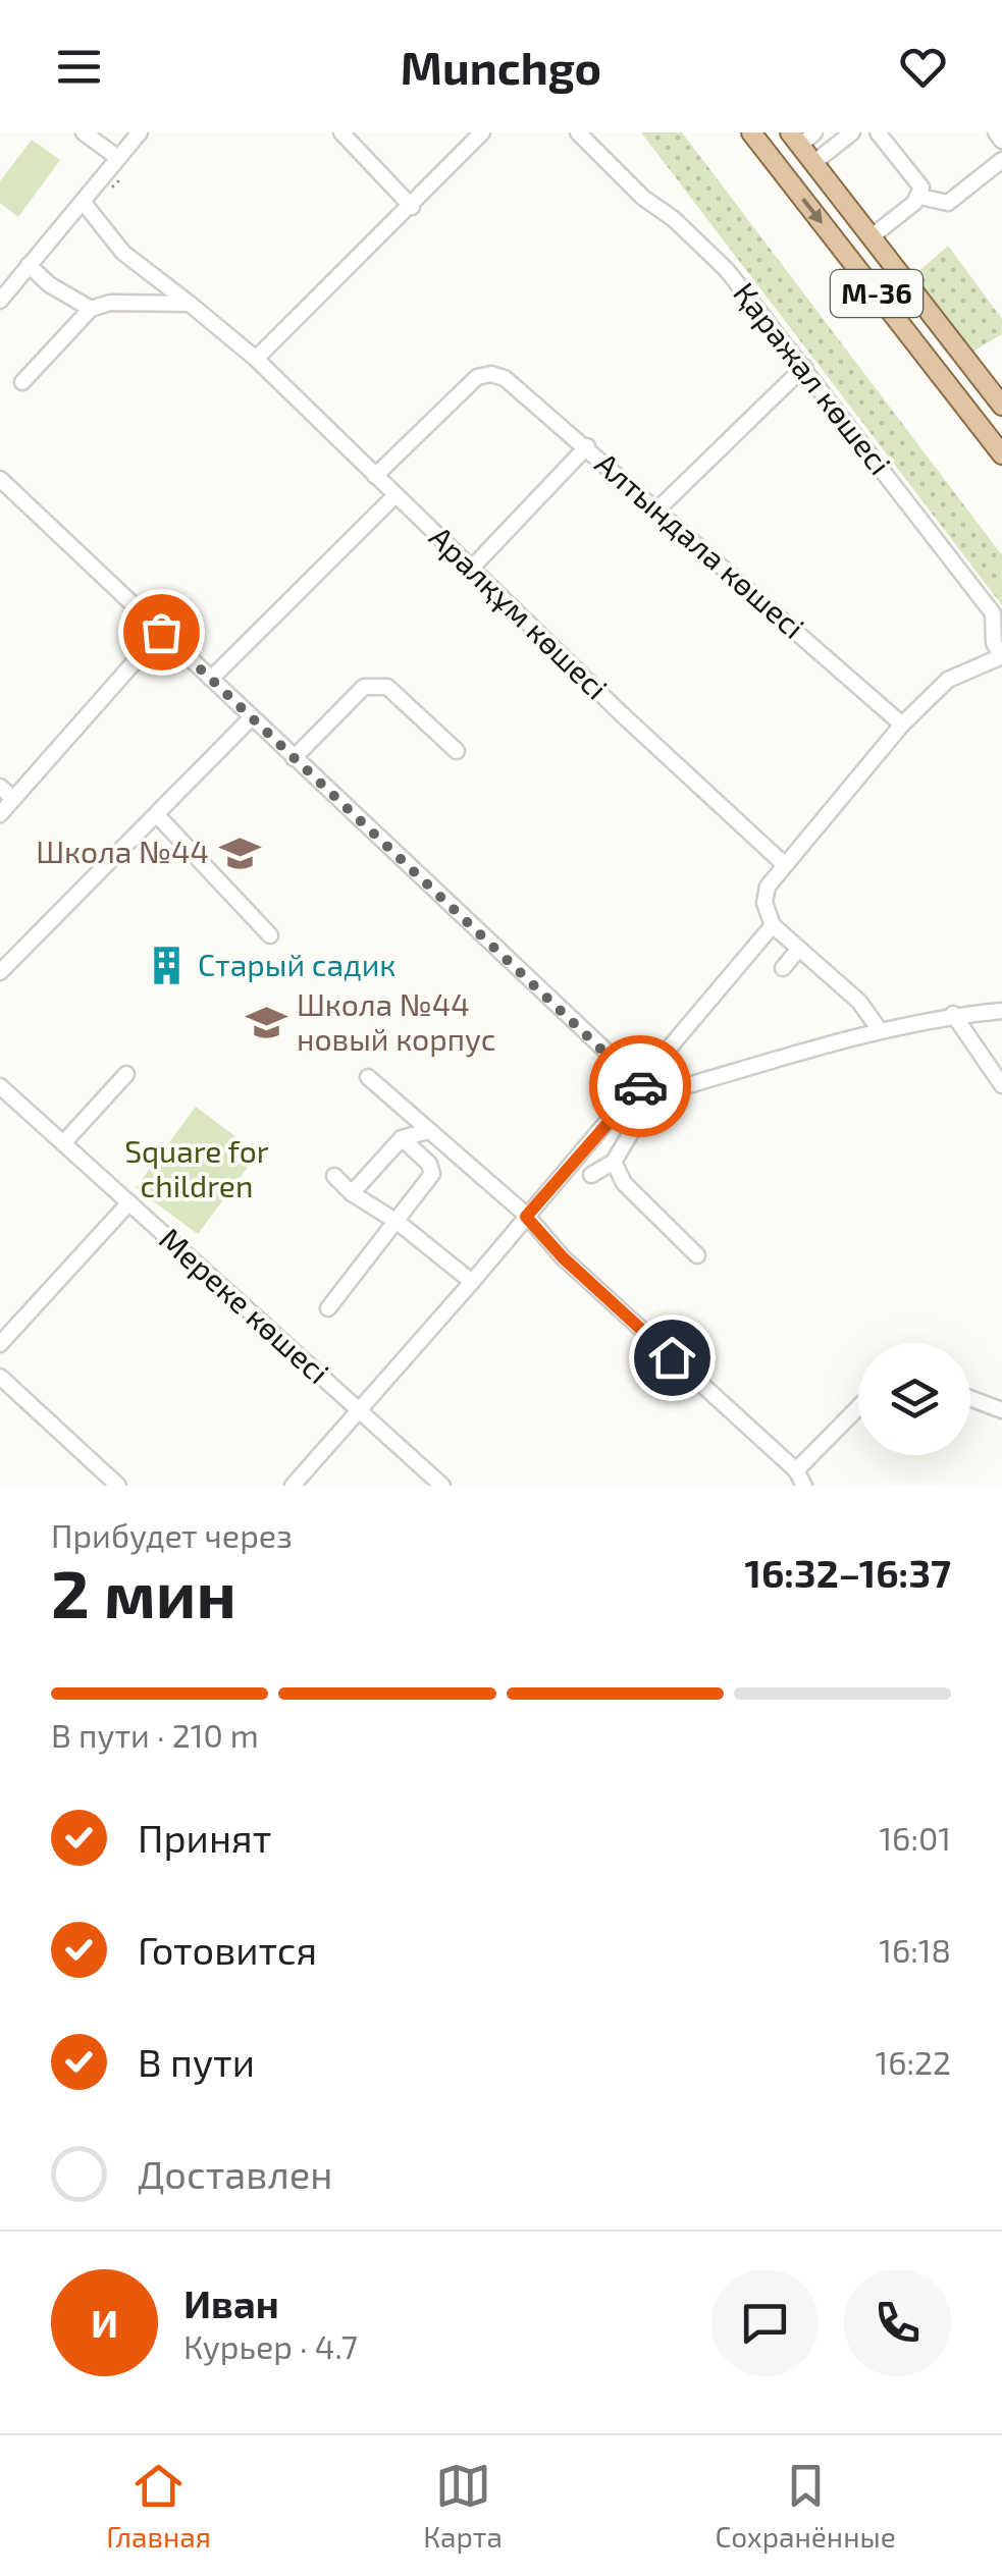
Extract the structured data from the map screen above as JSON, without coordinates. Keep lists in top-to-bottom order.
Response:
{
  "streets": {
    "main road": ["M-36"],
    "street": [
      "Қаражал көшесі",
      "Алтындала көшесі",
      "Аралқұм көшесі",
      "Мереке көшесі"
    ]
  },
  "crossings": [
    ["Алтындала көшесі", "Аралқұм көшесі"]
  ],
  "parks": ["Square for children"],
  "places": {
    "school or university": ["Школа №44", "Школа №44 новый корпус"],
    "building": ["Старый садик"]
  },
  "page": {
    "header": "Munchgo",
    "heading": ["2 мин", "Прибудет через", "16:32–16:37"],
    "panel": ["Иван", "Курьер · 4.7"],
    "bar": "В пути · 210 m",
    "list": [
      ["Принят", "16:01"],
      ["Готовится", "16:18"],
      ["В пути", "16:22"],
      "Доставлен"
    ],
    "round": "И",
    "tabs": ["Главная", "Карта", "Сохранённые"]
  }
}
